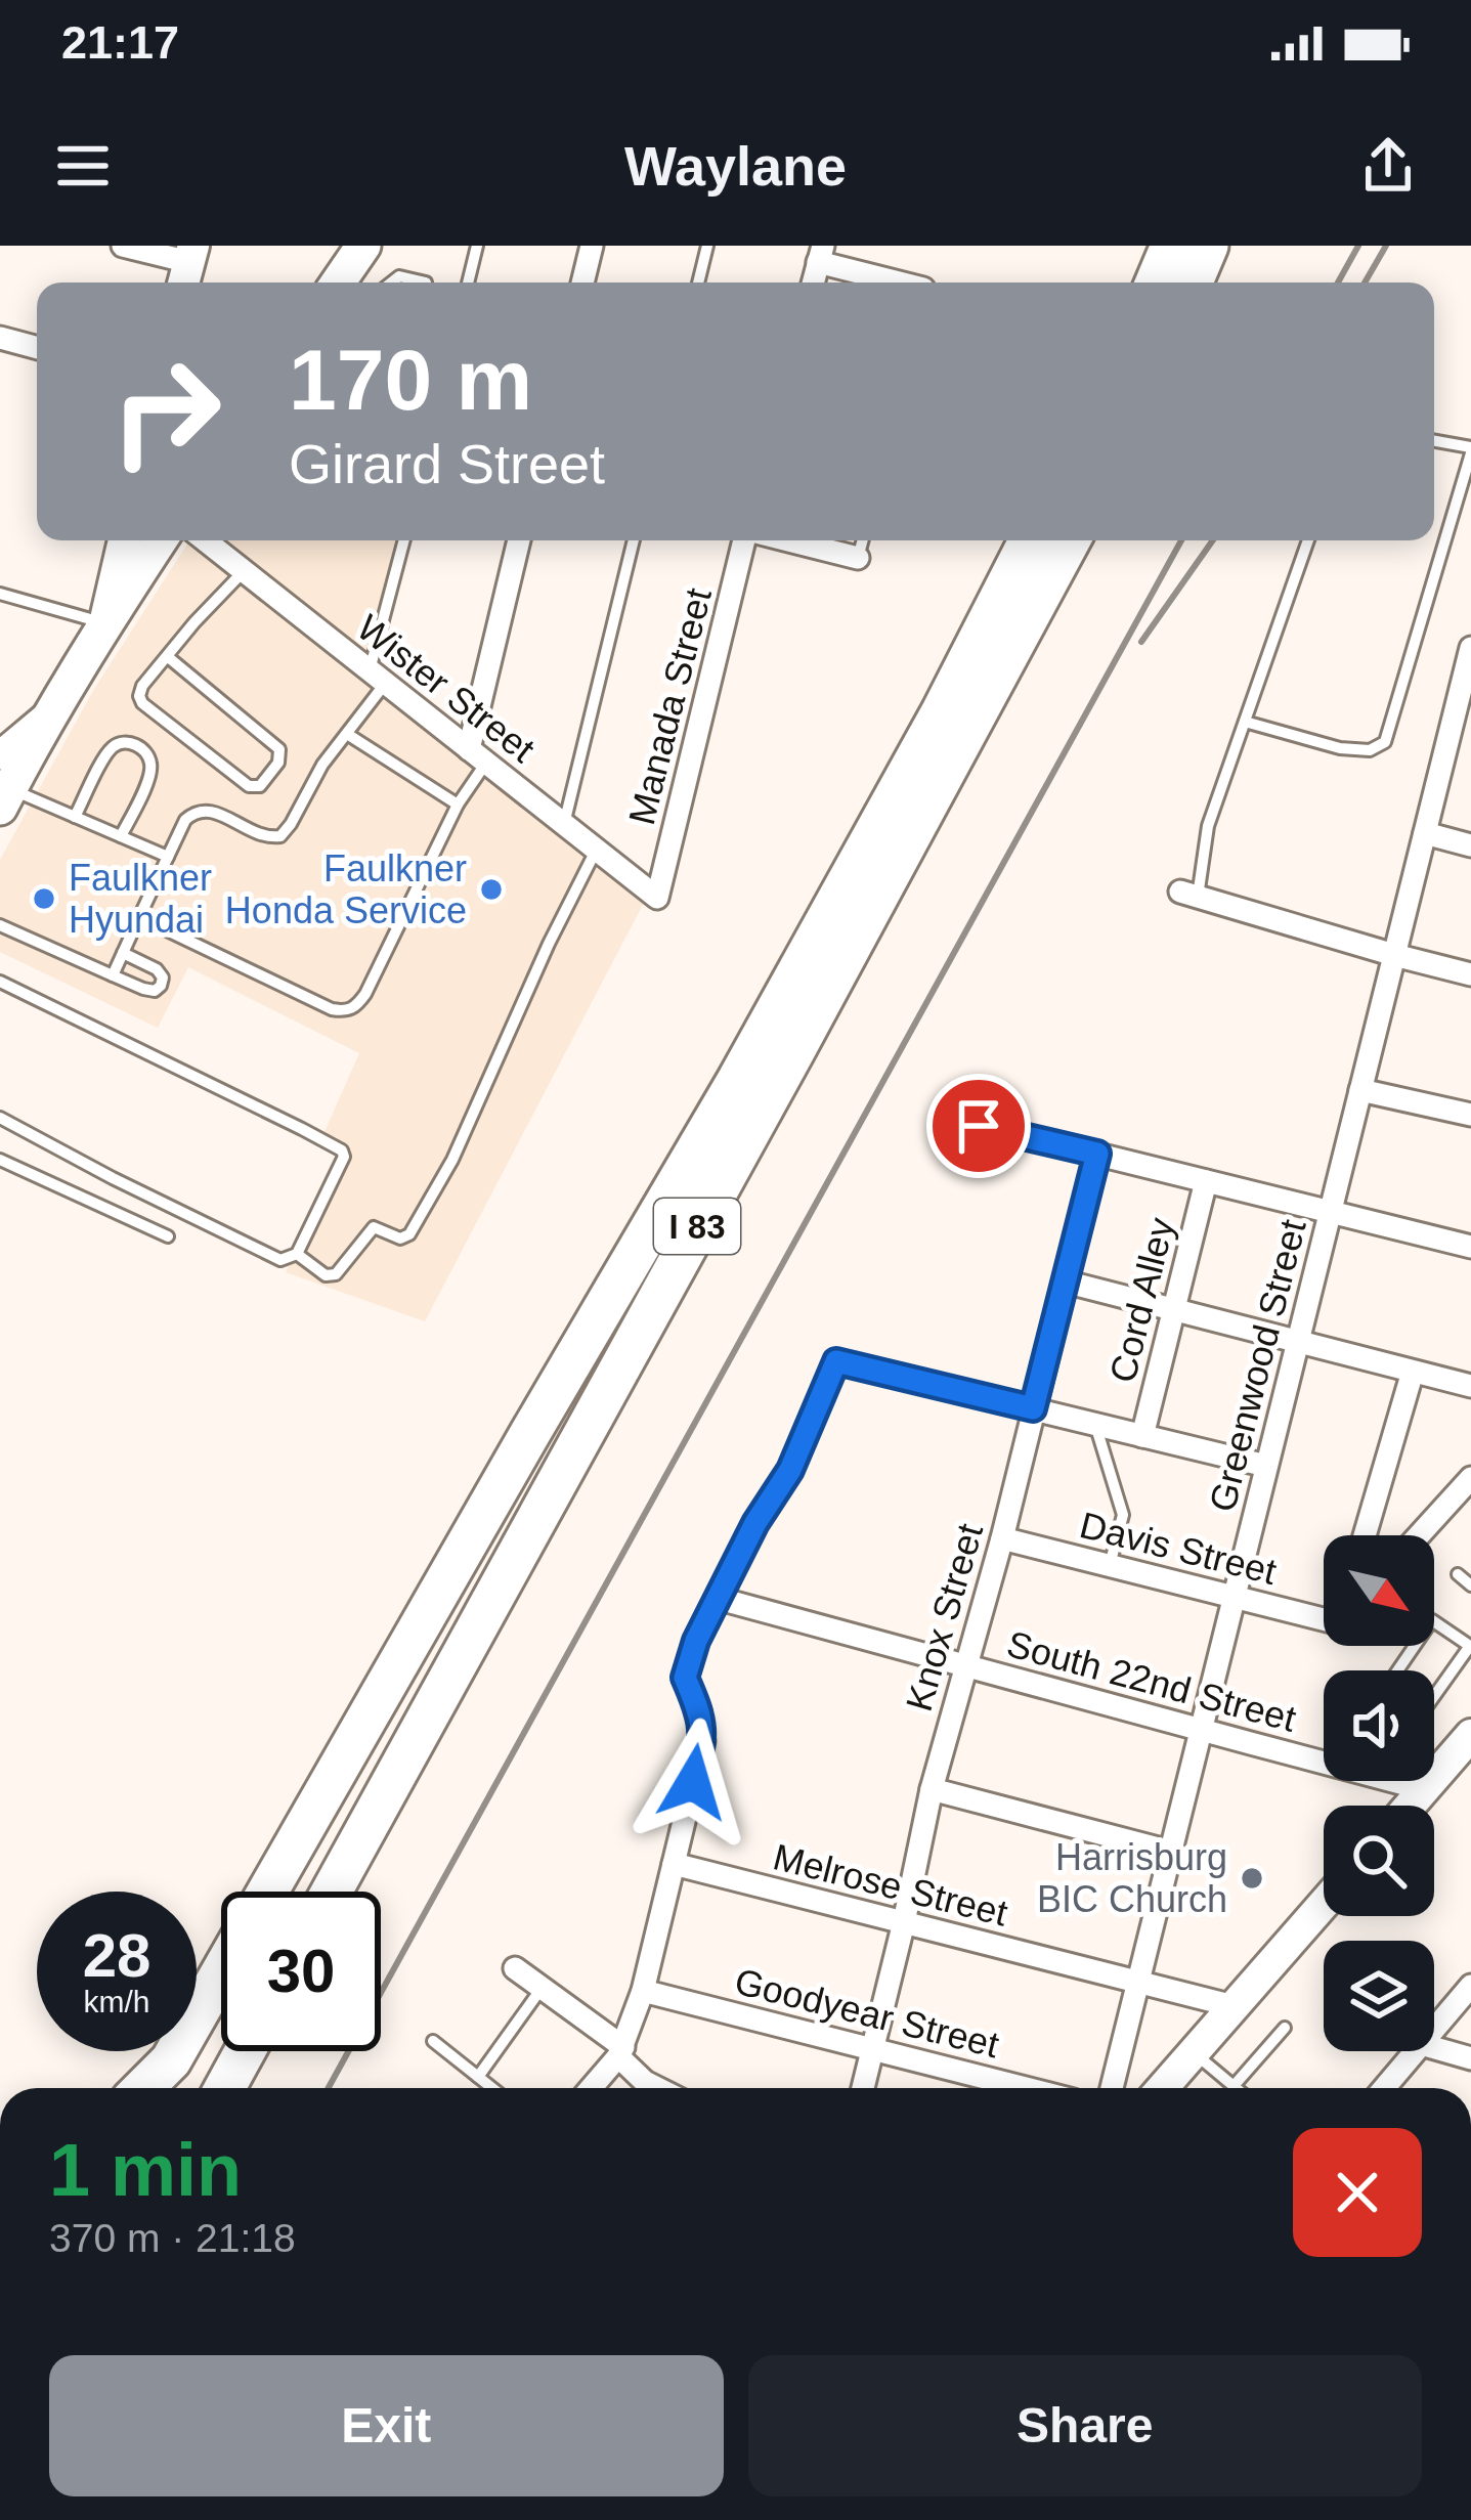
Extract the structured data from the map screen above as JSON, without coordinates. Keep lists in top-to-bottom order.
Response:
{
  "streets": {
    "highway": ["I 83"],
    "street": [
      "Wister Street",
      "Manada Street",
      "Cord Alley",
      "Greenwood Street",
      "Davis Street",
      "Knox Street",
      "South 22nd Street",
      "Melrose Street",
      "Goodyear Street"
    ]
  },
  "crossings": [
    ["Wister Street", "Manada Street"],
    ["Greenwood Street", "Davis Street"],
    ["Greenwood Street", "South 22nd Street"],
    ["Greenwood Street", "Melrose Street"],
    ["Davis Street", "Knox Street"],
    ["Knox Street", "South 22nd Street"],
    ["Knox Street", "Melrose Street"],
    ["Knox Street", "Goodyear Street"]
  ],
  "places": ["Faulkner Honda Service", "Faulkner Hyundai", "Harrisburg BIC Church"],
  "north": "bottom right",
  "page": {
    "status": "21:17",
    "header": "Waylane",
    "turn": ["170 m", "Girard Street"],
    "speed": "28 km/h",
    "limit": "30",
    "heading": ["1 min", "370 m · 21:18"],
    "buttons": ["Exit", "Share"]
  }
}
